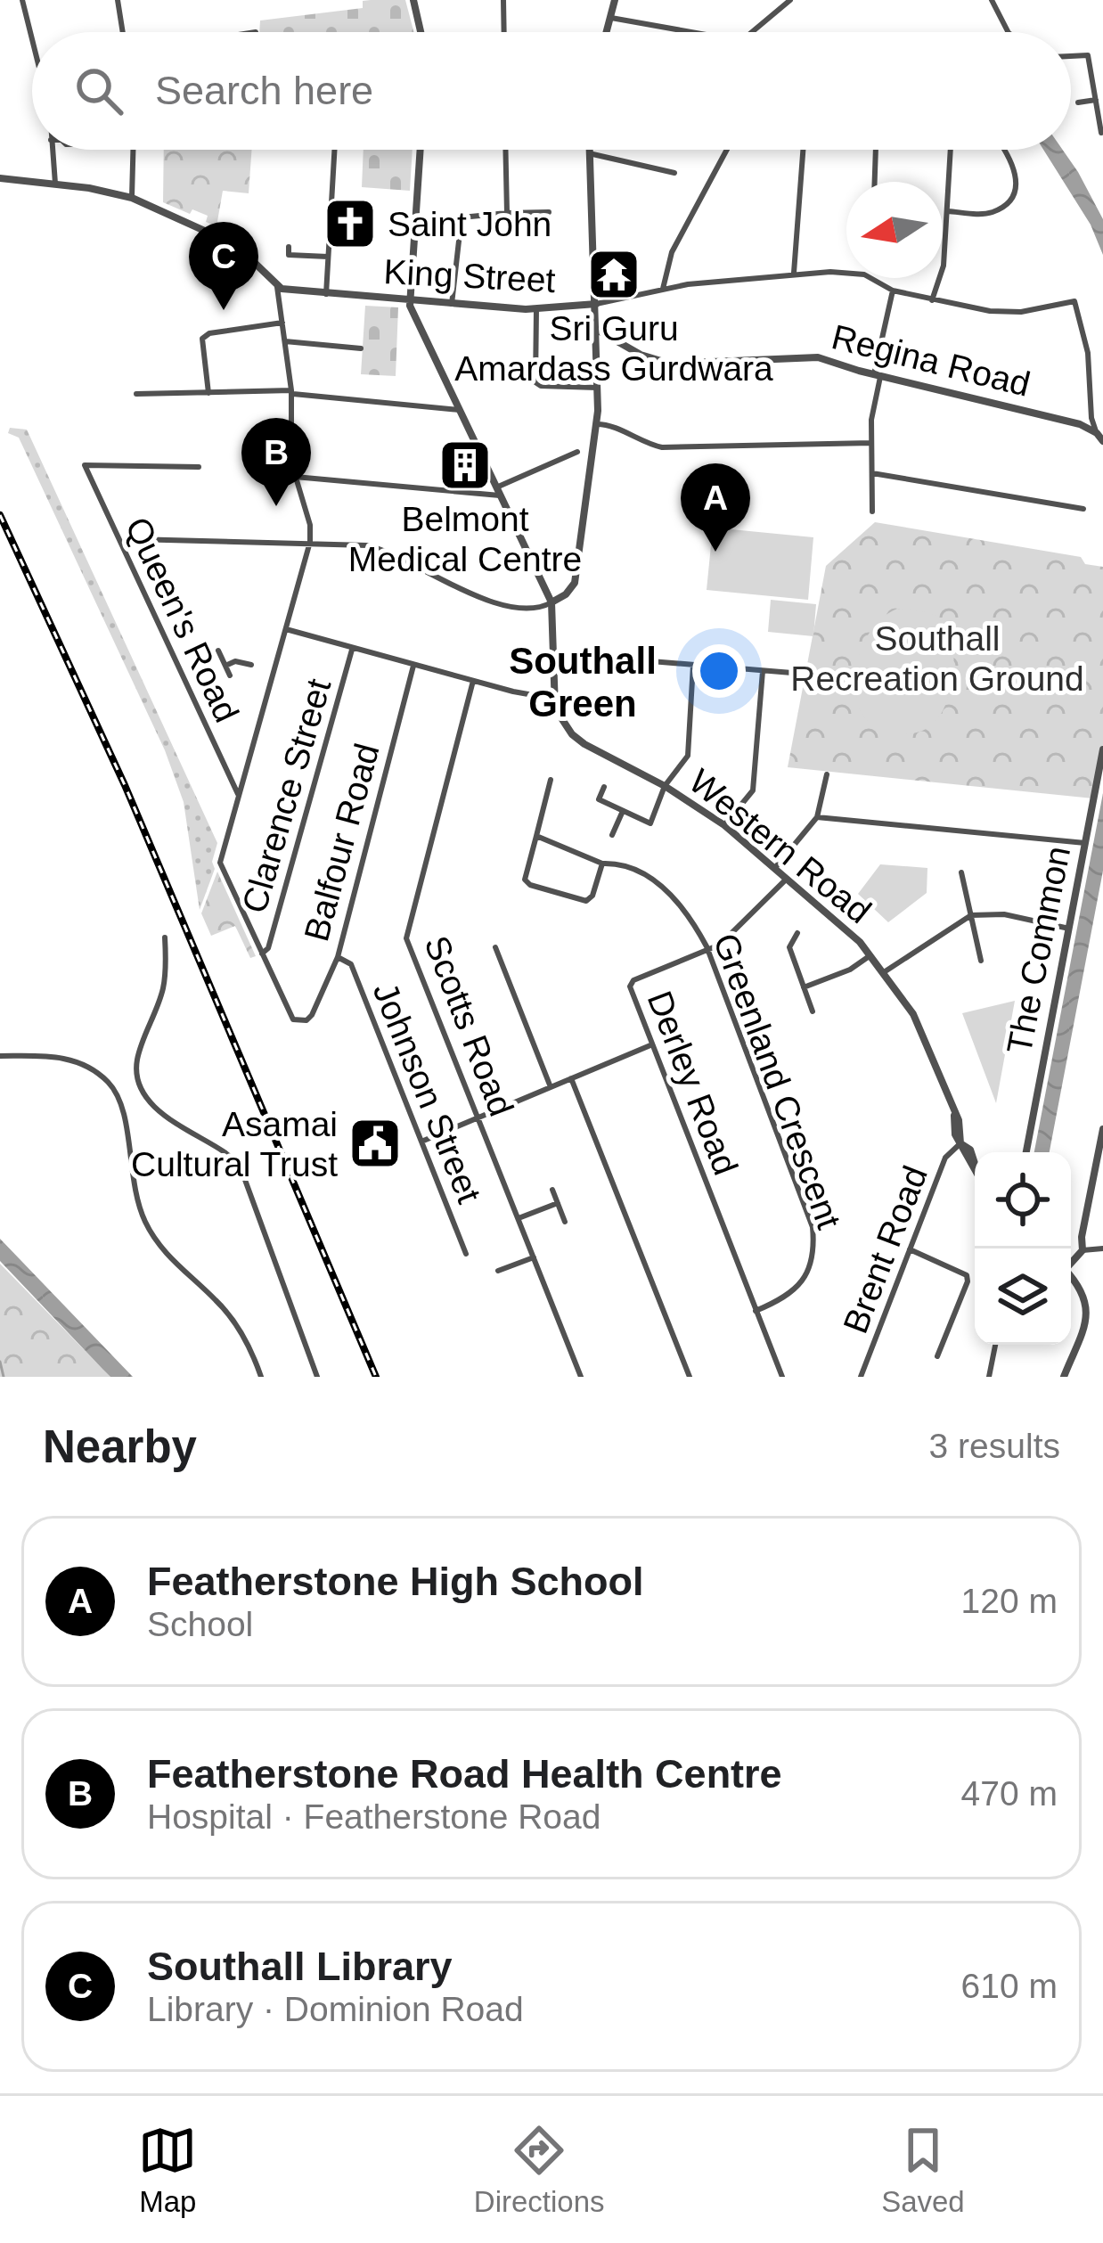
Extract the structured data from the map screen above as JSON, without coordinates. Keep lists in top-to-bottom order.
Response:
{
  "streets": {
    "street": [
      "King Street",
      "Regina Road",
      "Queen's Road",
      "Clarence Street",
      "Balfour Road",
      "Western Road",
      "The Common",
      "Scotts Road",
      "Greenland Crescent",
      "Derley Road",
      "Johnson Street",
      "Brent Road"
    ]
  },
  "crossings": [
    ["Clarence Street", "Balfour Road"],
    ["Balfour Road", "Johnson Street"],
    ["Western Road", "Derley Road"],
    ["Western Road", "Brent Road"],
    ["Greenland Crescent", "Derley Road"]
  ],
  "districts": ["Southall Green"],
  "parks": ["Southall Recreation Ground"],
  "places": {
    "church": ["Saint John"],
    "temple": ["Sri Guru Amardass Gurdwara"],
    "building": ["Belmont Medical Centre"],
    "public building": ["Asamai Cultural Trust"]
  },
  "north": "left",
  "page": {
    "search": "Search here",
    "pins": ["C", "B", "A"],
    "heading": ["Nearby", "3 results"],
    "list": [
      {
        "mark": "A",
        "name": "Featherstone High School",
        "note": "School",
        "value": "120 m"
      },
      {
        "mark": "B",
        "name": "Featherstone Road Health Centre",
        "note": "Hospital · Featherstone Road",
        "value": "470 m"
      },
      {
        "mark": "C",
        "name": "Southall Library",
        "note": "Library · Dominion Road",
        "value": "610 m"
      }
    ],
    "nav": ["Map", "Directions", "Saved"]
  }
}
